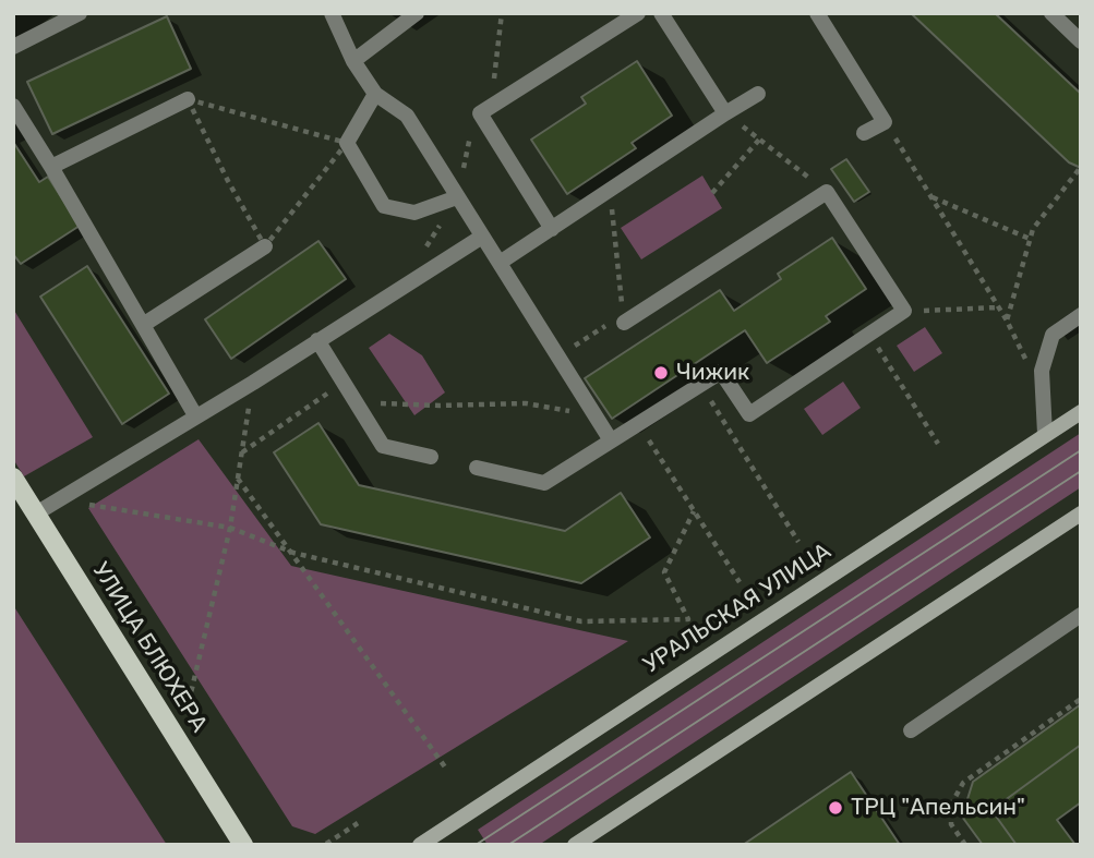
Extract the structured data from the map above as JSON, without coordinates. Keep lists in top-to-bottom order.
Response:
{
  "streets": {
    "main road": ["УРАЛЬСКАЯ УЛИЦА", "УЛИЦА БЛЮХЕРА"]
  },
  "places": ["Чижик", "ТРЦ \"Апельсин\""]
}
